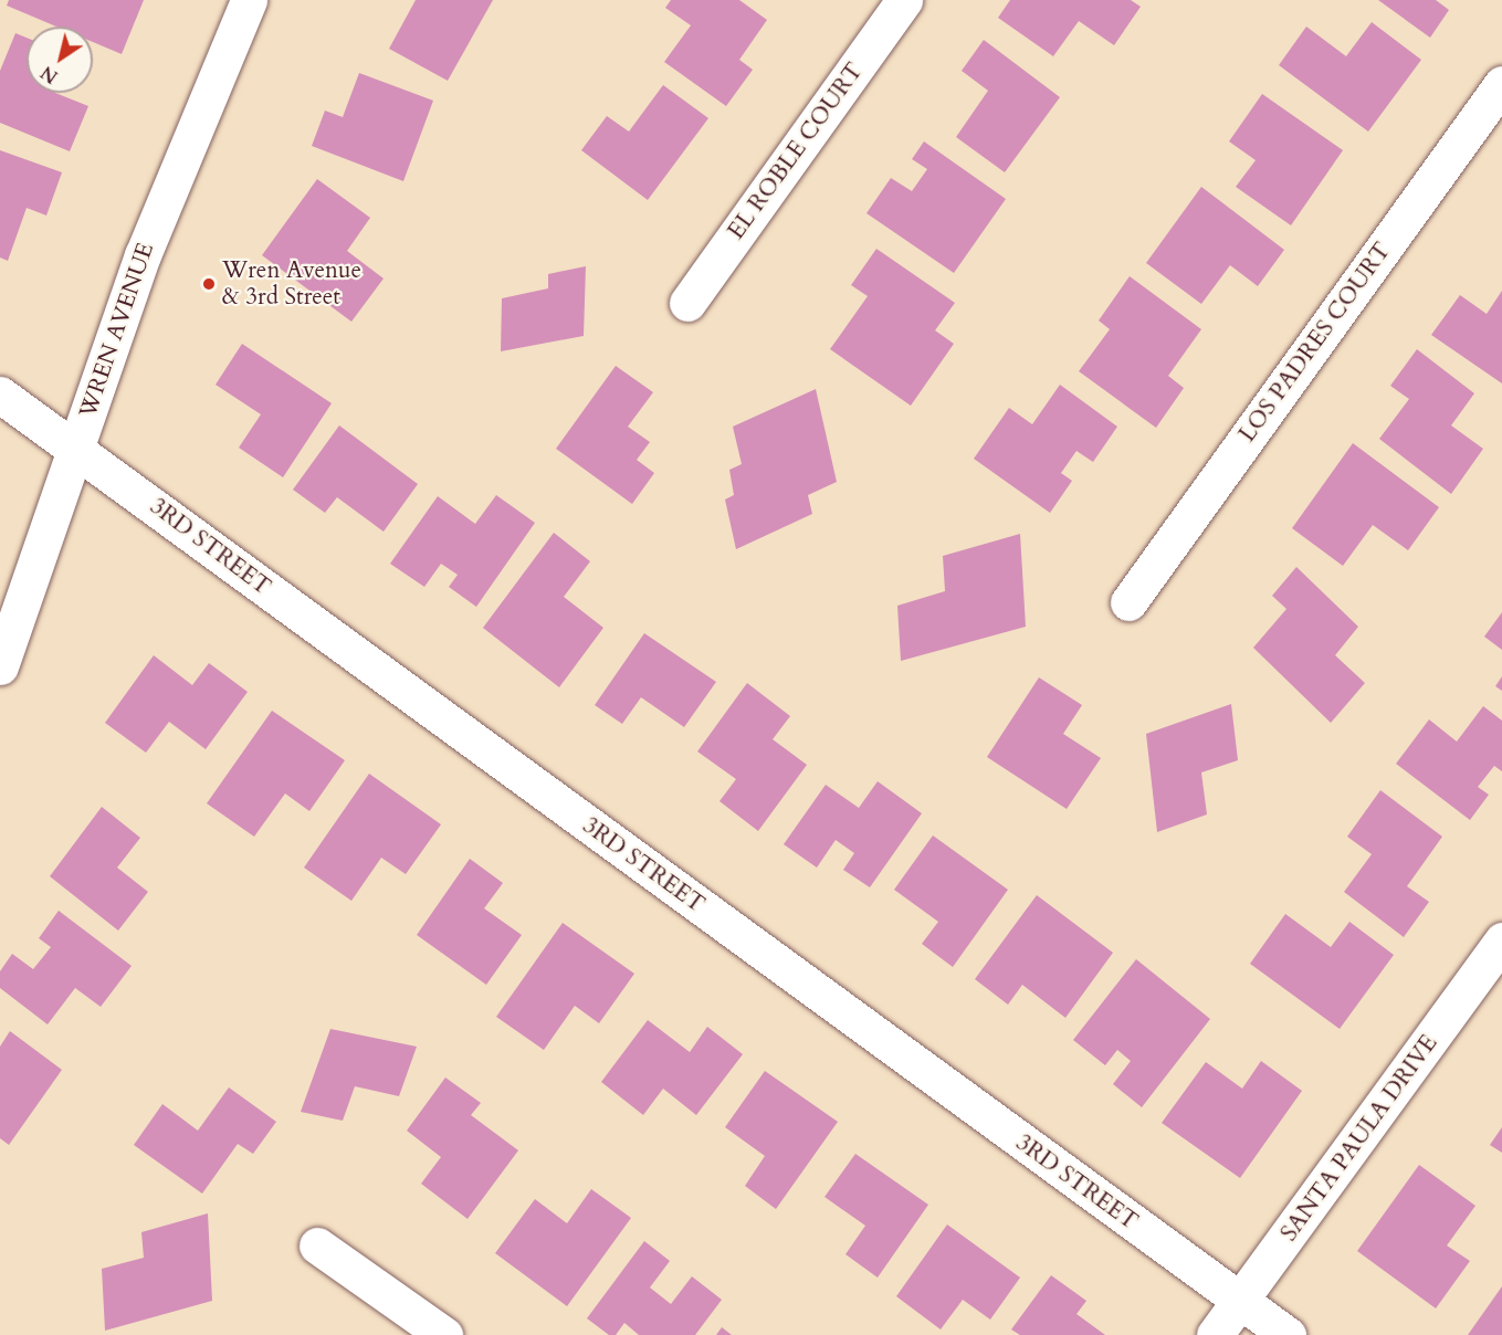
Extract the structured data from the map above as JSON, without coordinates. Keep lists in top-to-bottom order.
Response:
{
  "streets": {
    "street": [
      "EL ROBLE COURT",
      "WREN AVENUE",
      "LOS PADRES COURT",
      "3RD STREET",
      "SANTA PAULA DRIVE"
    ]
  },
  "crossings": [
    ["WREN AVENUE", "3RD STREET"],
    ["3RD STREET", "SANTA PAULA DRIVE"]
  ],
  "places": ["Wren Avenue & 3rd Street"],
  "north": "bottom left"
}
